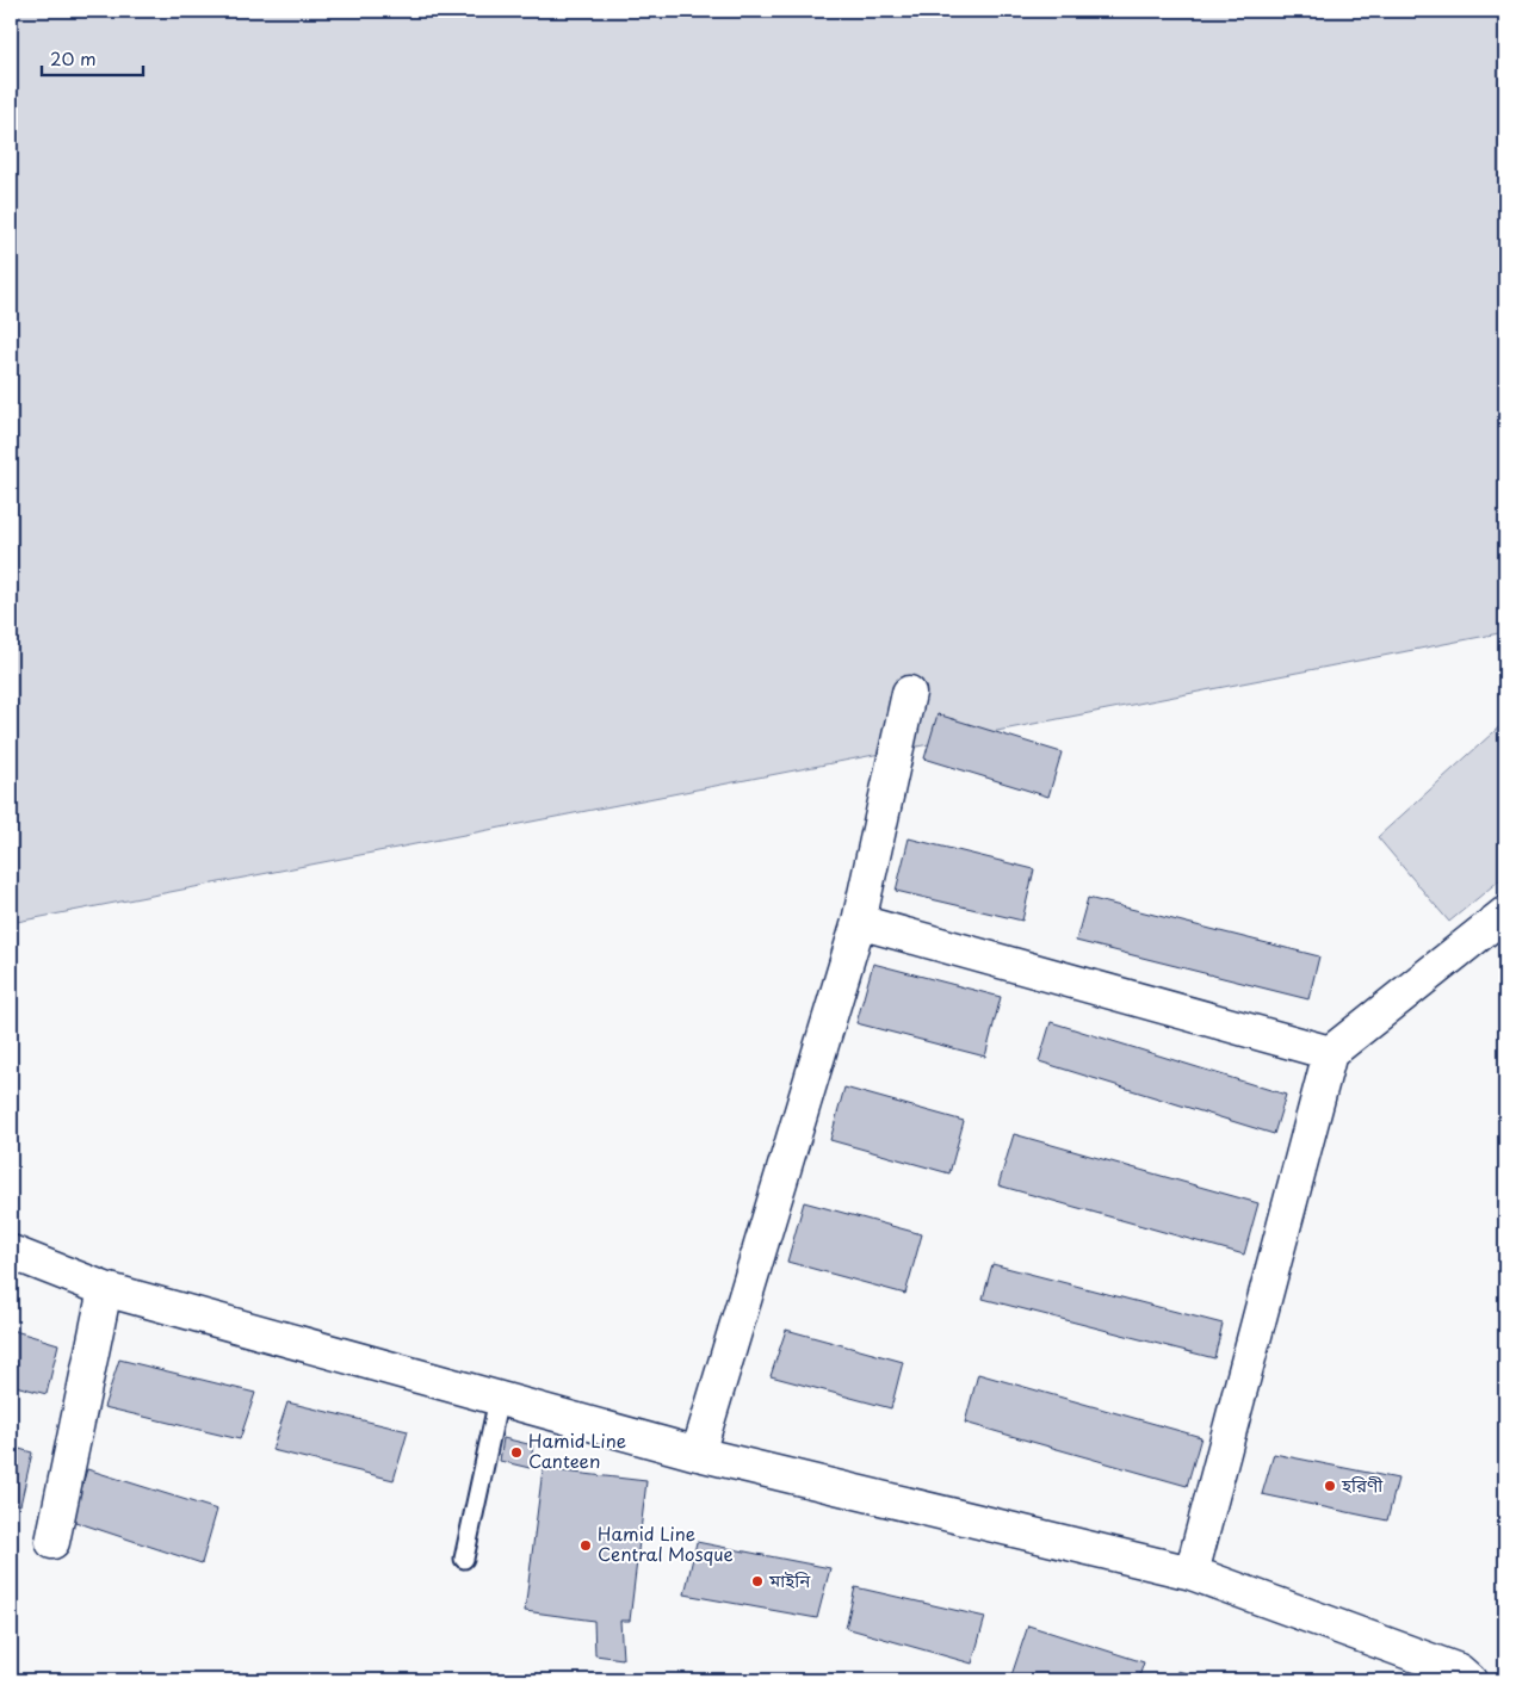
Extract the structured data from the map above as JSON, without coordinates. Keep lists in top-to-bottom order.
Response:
{
  "places": [
    "Hamid Line Canteen",
    "হরিণী",
    "Hamid Line Central Mosque",
    "মাইনি"
  ],
  "scale_bar": "20 m"
}
